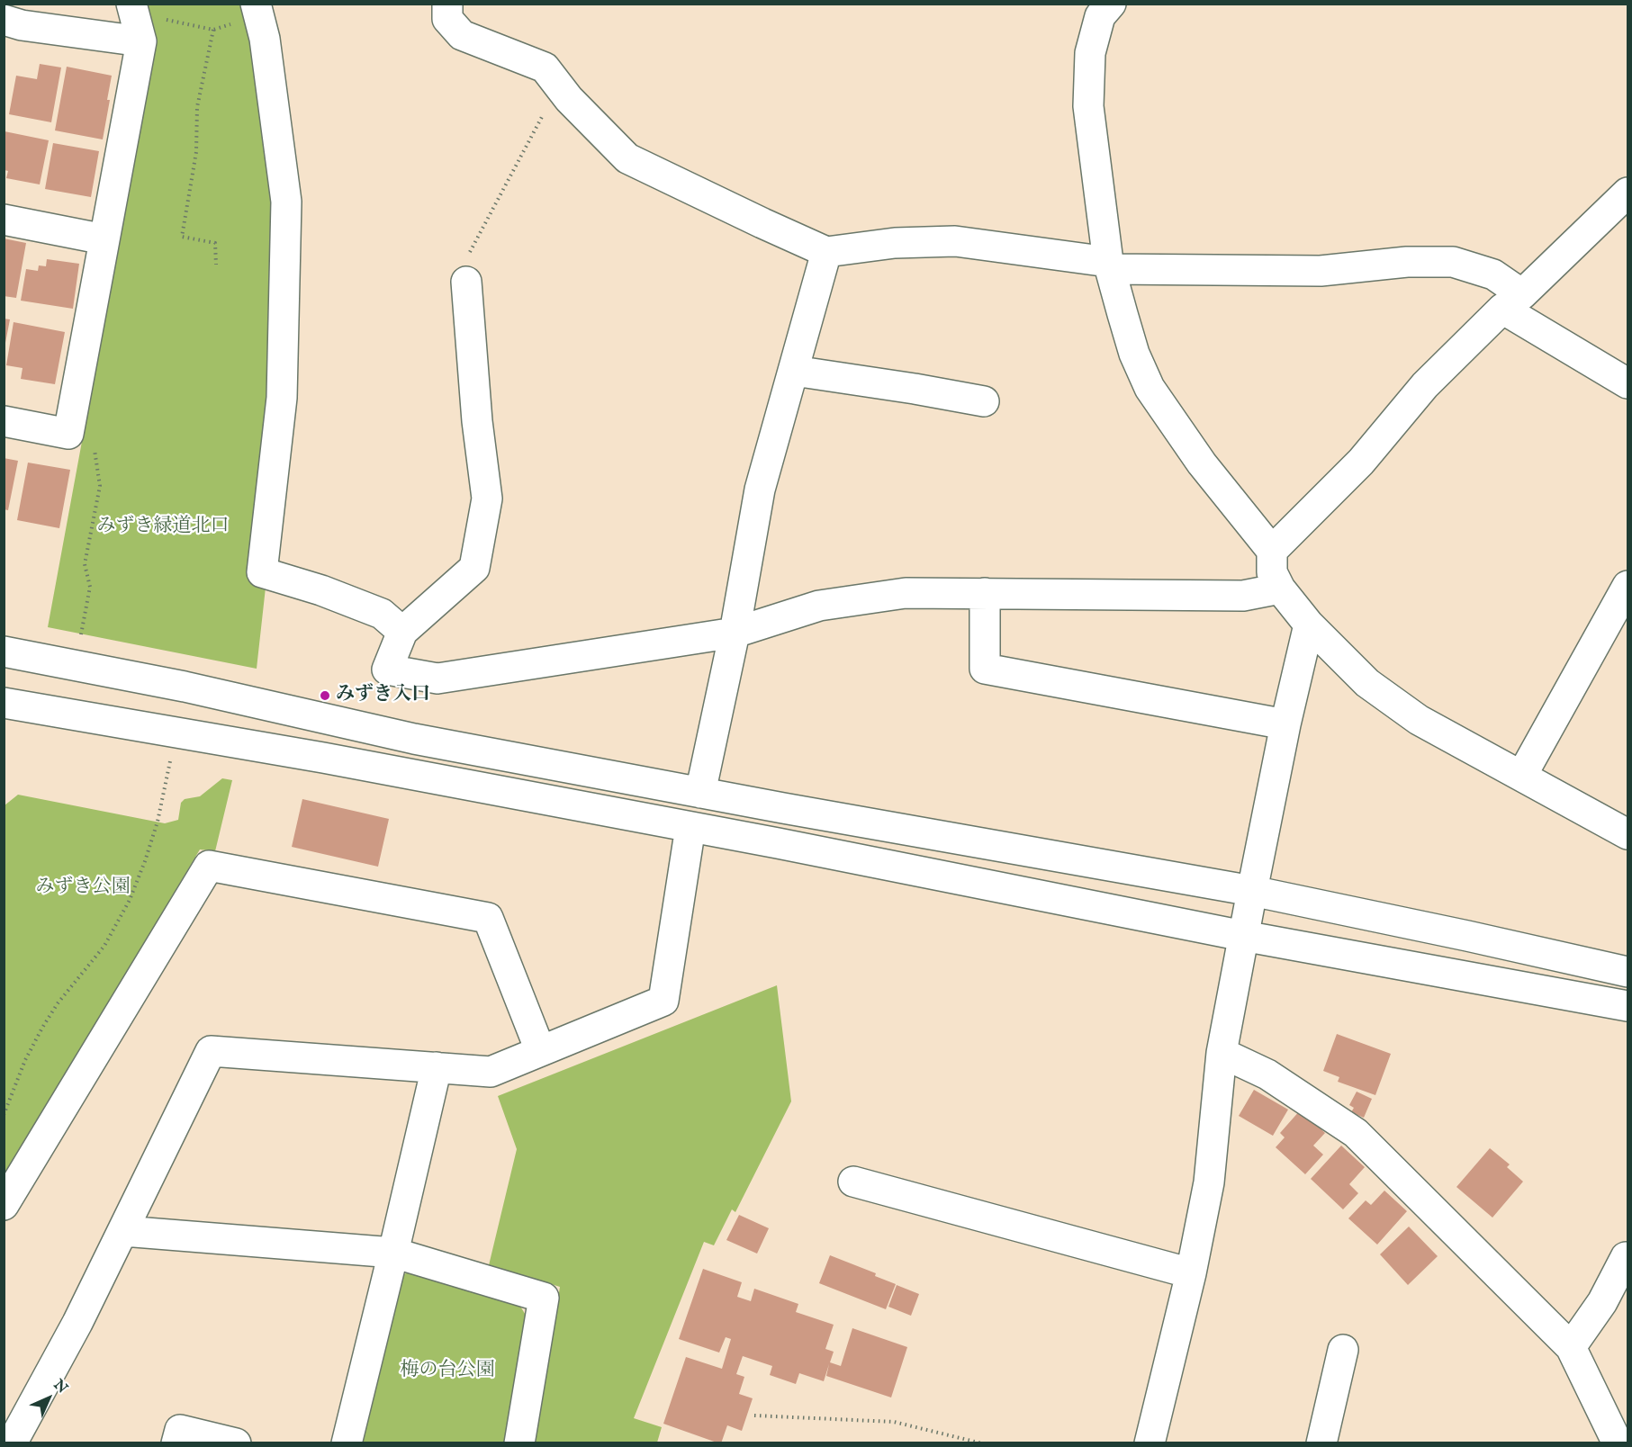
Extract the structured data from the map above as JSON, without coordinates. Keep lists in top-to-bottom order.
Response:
{
  "parks": ["みずき緑道北口", "みずき公園", "梅の台公園"],
  "places": ["みずき入口"],
  "north": "top right"
}
